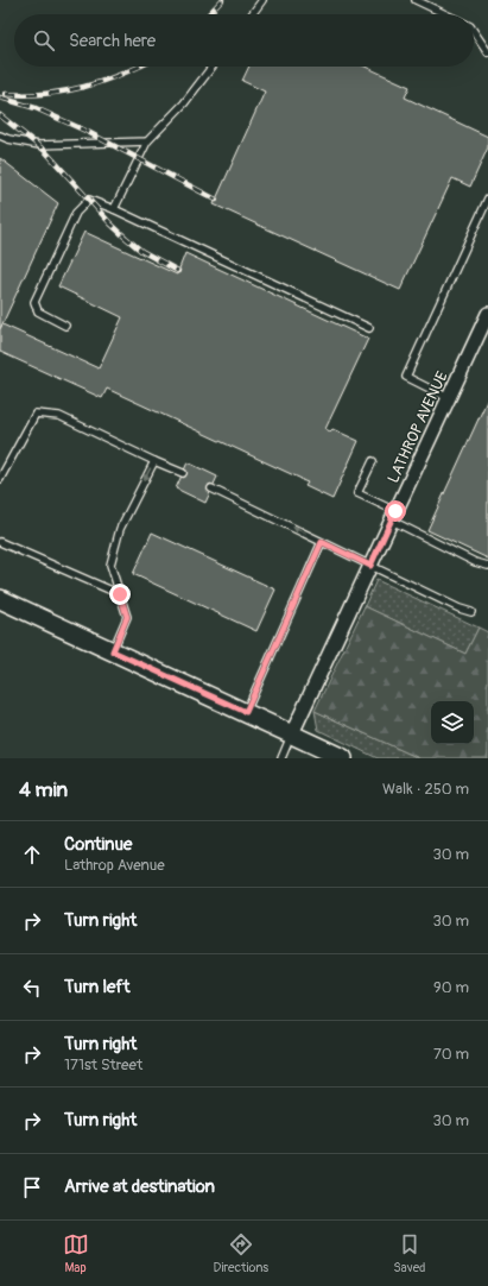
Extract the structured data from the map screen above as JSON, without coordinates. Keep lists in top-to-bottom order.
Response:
{
  "streets": {
    "street": ["LATHROP AVENUE"]
  },
  "page": {
    "search": "Search here",
    "heading": ["4 min", "Walk · 250 m"],
    "list": [
      ["Continue", "Lathrop Avenue", "30 m"],
      ["Turn right", "30 m"],
      ["Turn left", "90 m"],
      ["Turn right", "171st Street", "70 m"],
      ["Turn right", "30 m"],
      "Arrive at destination"
    ],
    "nav": ["Map", "Directions", "Saved"]
  }
}
